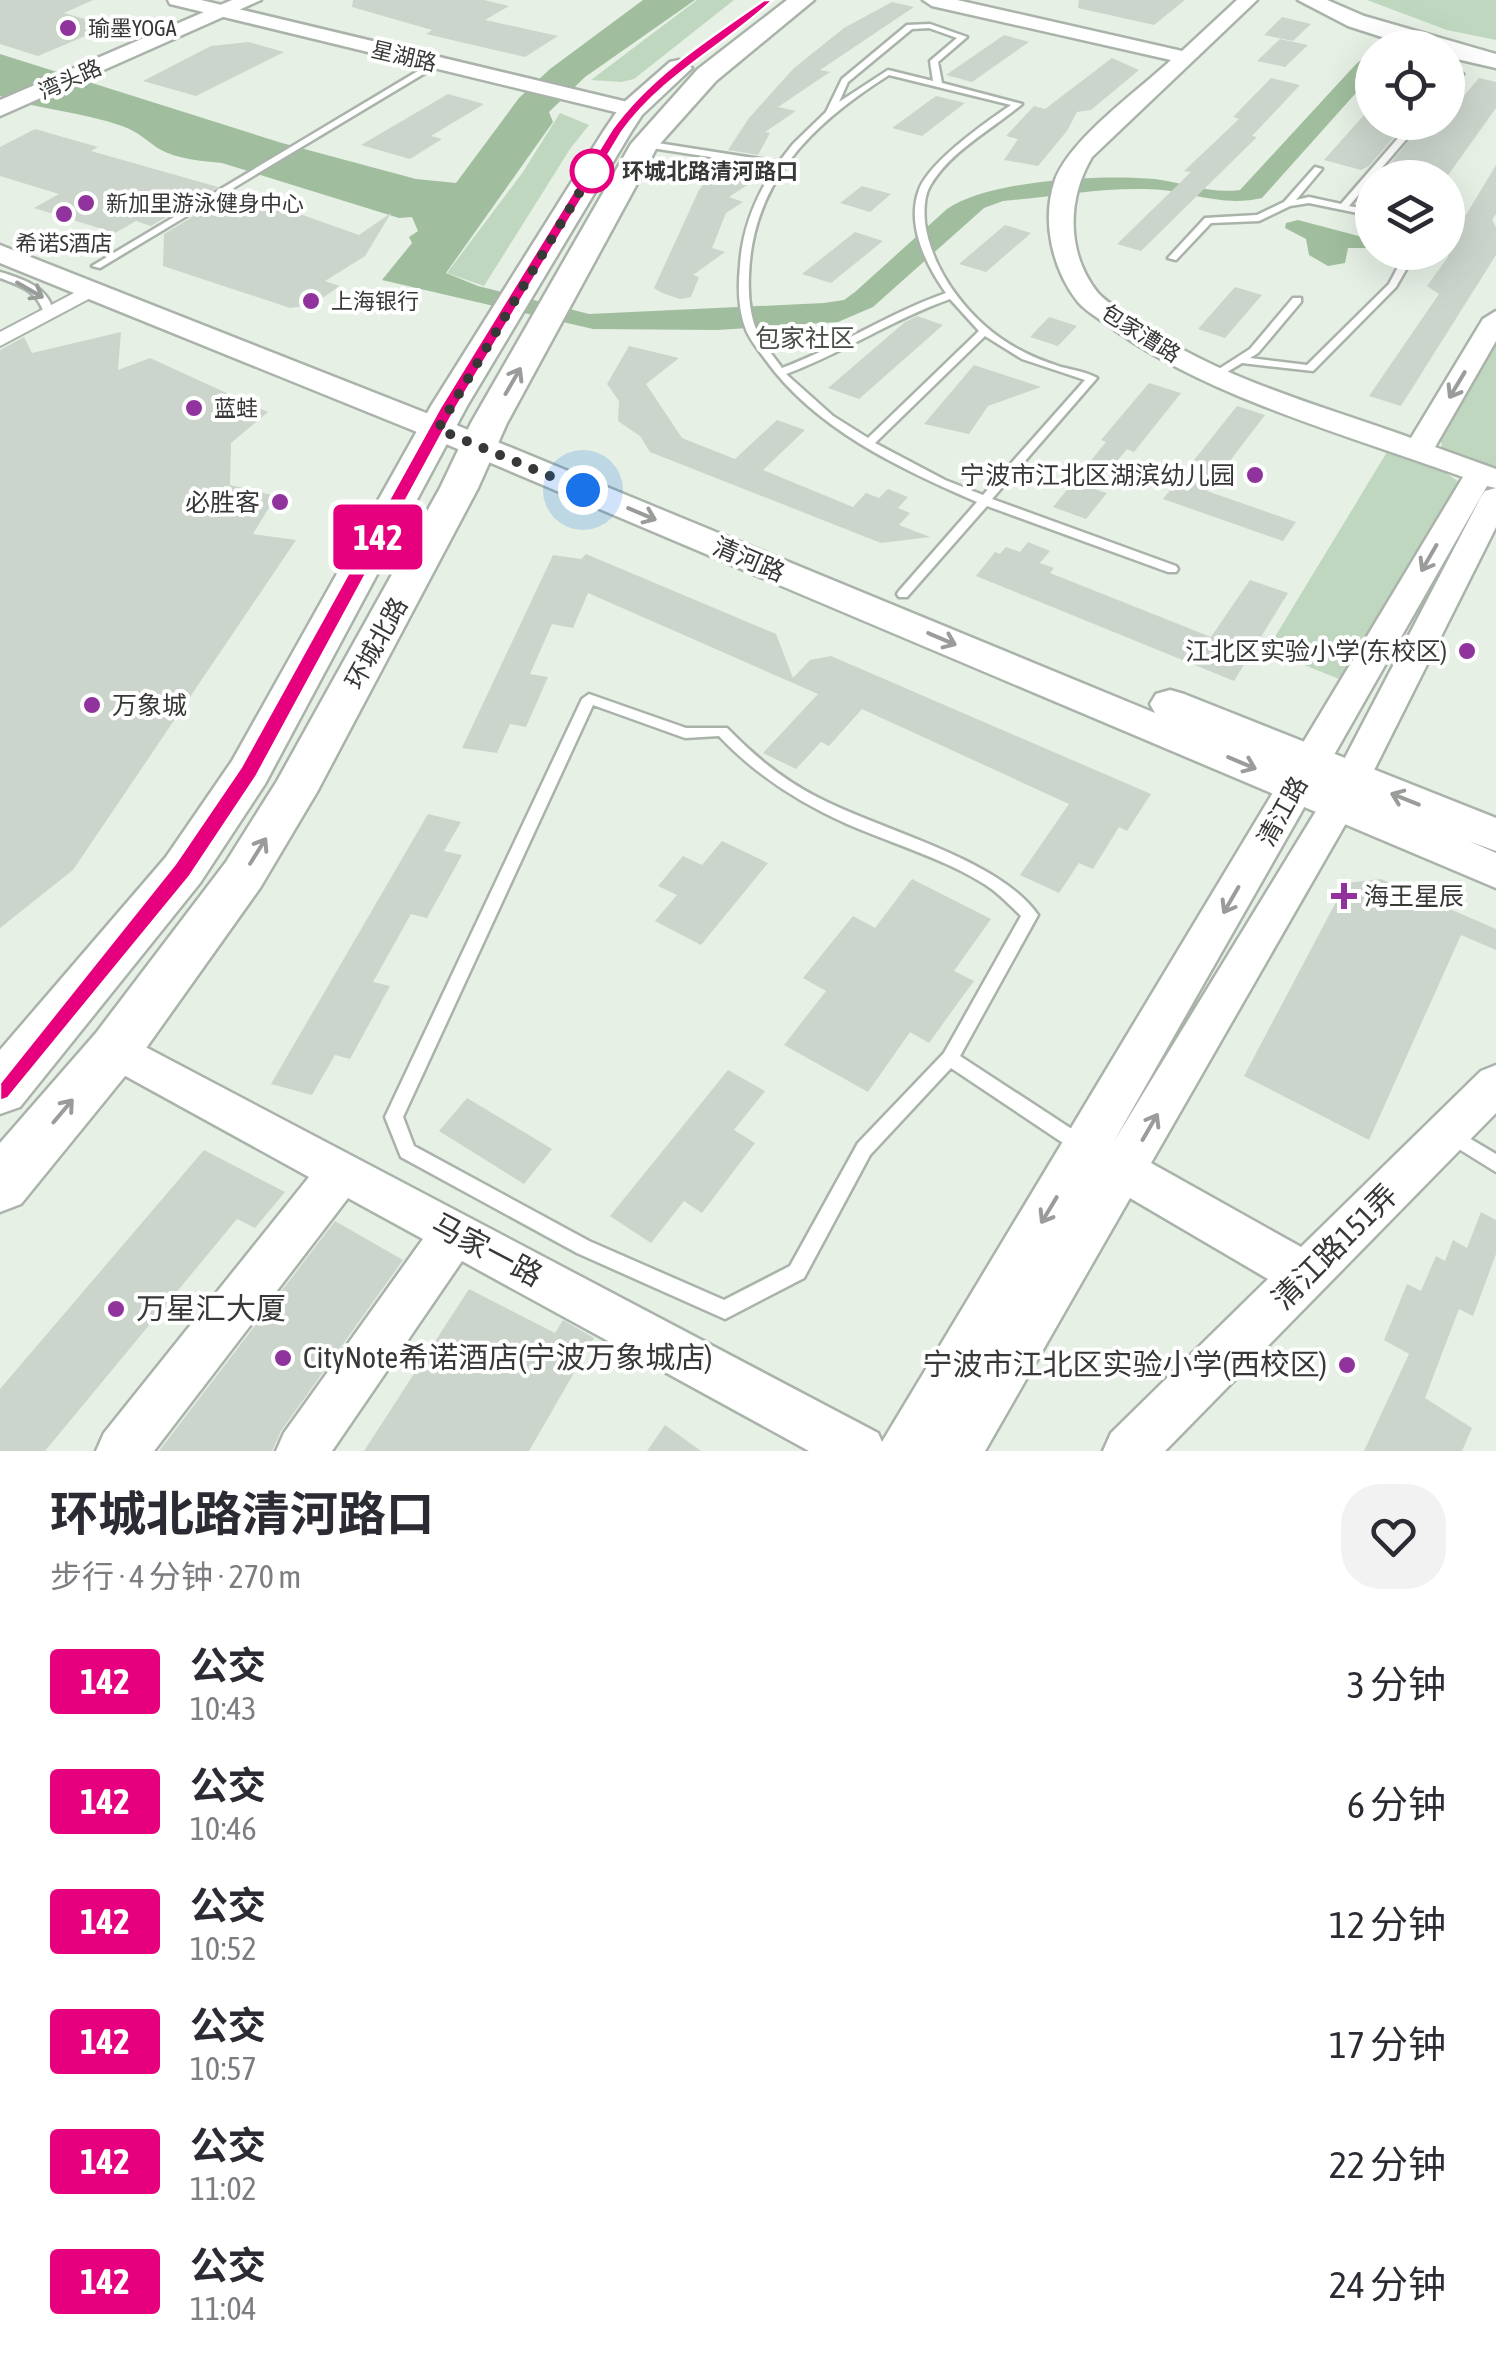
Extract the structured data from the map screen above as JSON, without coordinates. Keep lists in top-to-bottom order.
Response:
{
  "streets": {
    "main road": ["湾头路", "清河路", "环城北路"],
    "street": [
      "星湖路",
      "包家漕路",
      "清江路",
      "清江路151弄",
      "马家一路"
    ]
  },
  "crossings": [
    ["星湖路", "湾头路"],
    ["星湖路", "环城北路"],
    ["包家漕路", "清江路"],
    ["清河路", "环城北路"],
    ["清河路", "清江路"],
    ["环城北路", "马家一路"]
  ],
  "districts": ["包家社区"],
  "places": {
    "other": [
      "瑜墨YOGA",
      "环城北路清河路口",
      "新加里游泳健身中心",
      "希诺S酒店",
      "上海银行",
      "蓝蛙",
      "宁波市江北区湖滨幼儿园",
      "必胜客",
      "江北区实验小学(东校区)",
      "万象城",
      "万星汇大厦",
      "CityNote希诺酒店(宁波万象城店)",
      "宁波市江北区实验小学(西校区)"
    ],
    "health": ["海王星辰"]
  },
  "lines": ["bus line 142"],
  "page": {
    "on_map": "142",
    "heading": ["环城北路清河路口", "步行 · 4 分钟 · 270 m"],
    "list": [
      {
        "mark": "142",
        "name": "公交",
        "note": "10:43",
        "value": "3 分钟"
      },
      {
        "mark": "142",
        "name": "公交",
        "note": "10:46",
        "value": "6 分钟"
      },
      {
        "mark": "142",
        "name": "公交",
        "note": "10:52",
        "value": "12 分钟"
      },
      {
        "mark": "142",
        "name": "公交",
        "note": "10:57",
        "value": "17 分钟"
      },
      {
        "mark": "142",
        "name": "公交",
        "note": "11:02",
        "value": "22 分钟"
      },
      {
        "mark": "142",
        "name": "公交",
        "note": "11:04",
        "value": "24 分钟"
      }
    ]
  }
}
